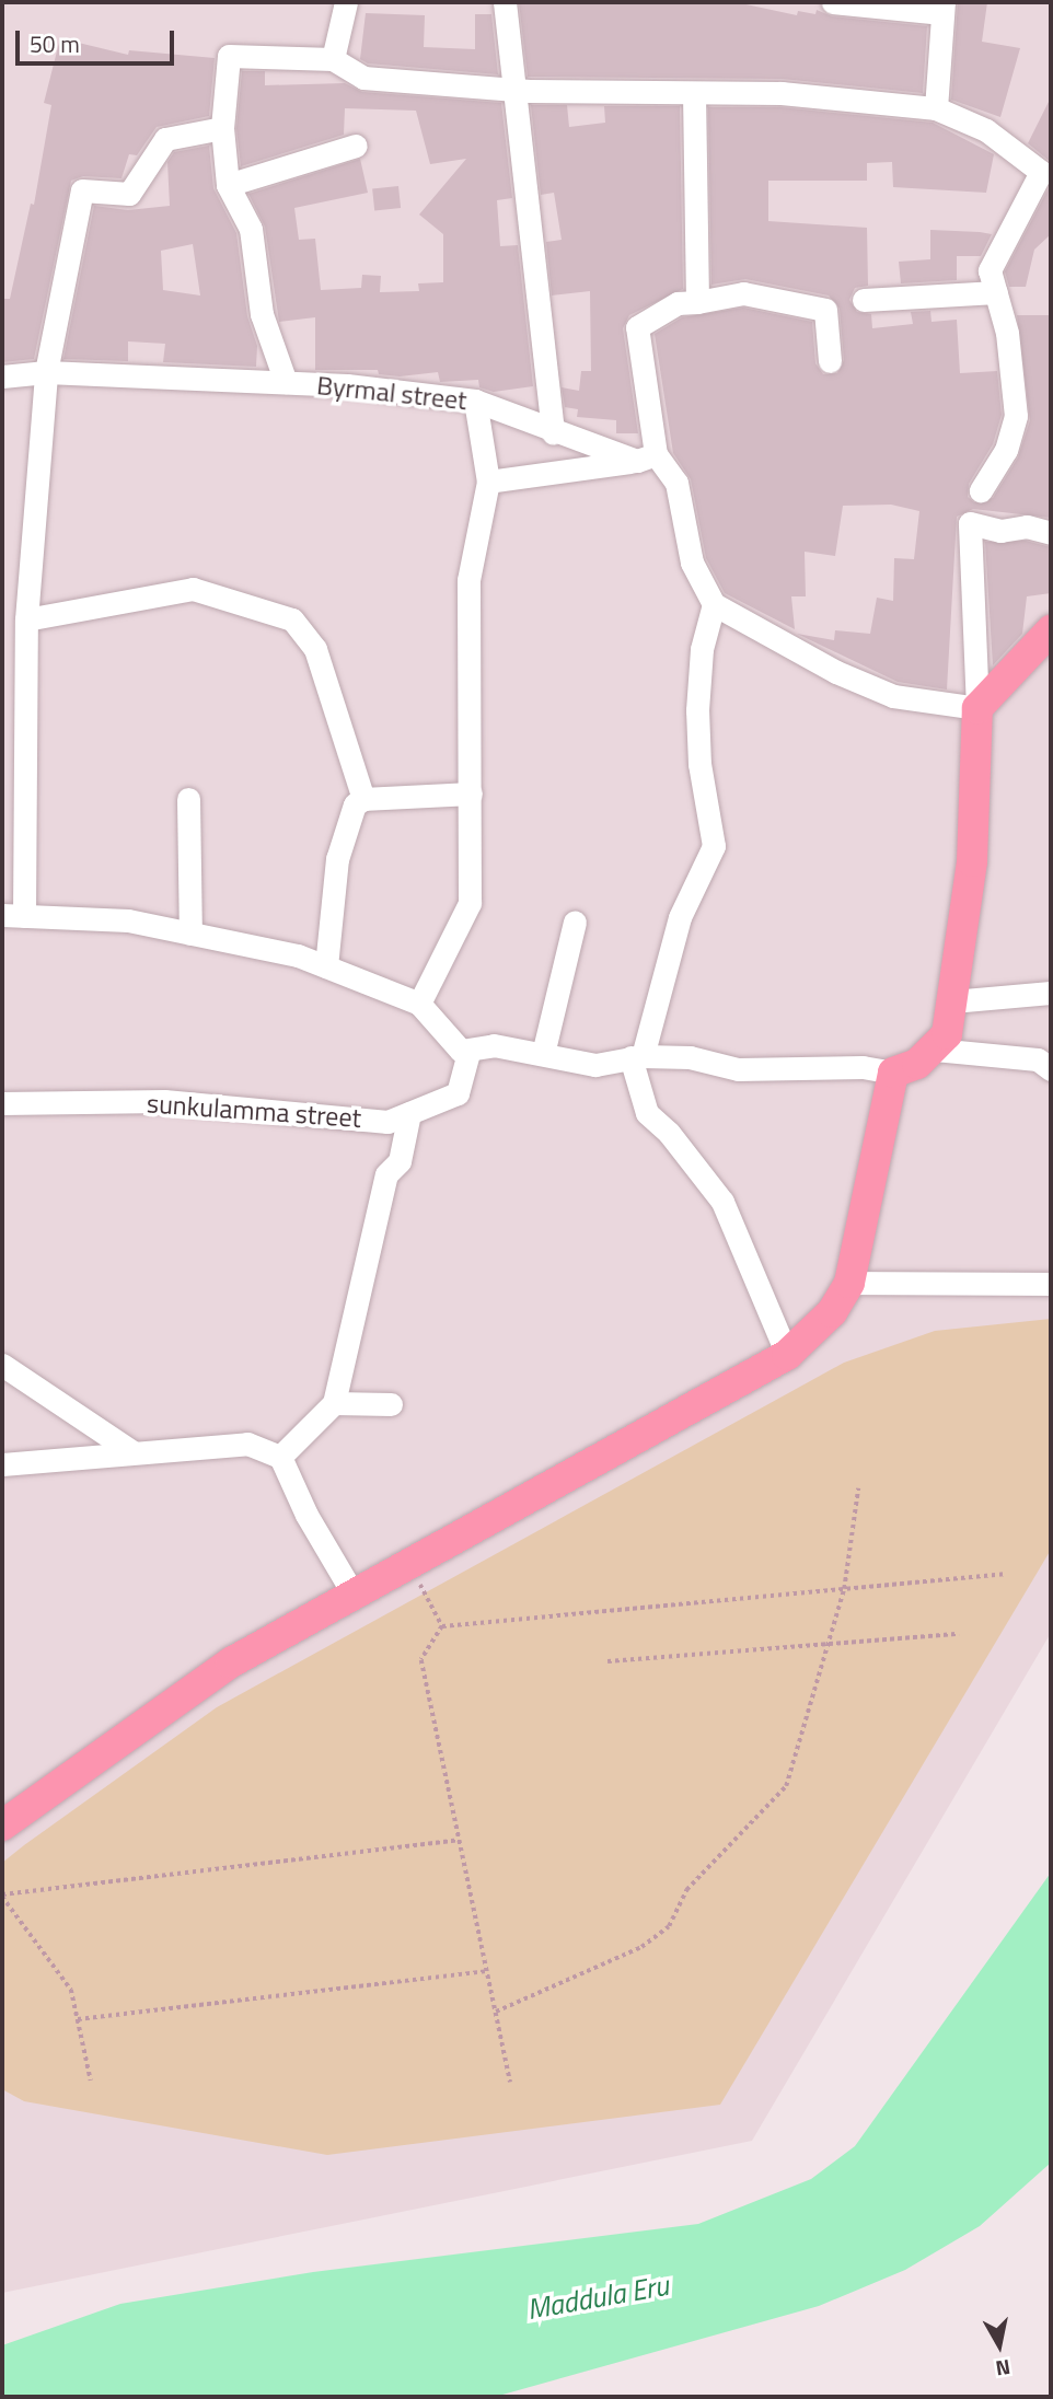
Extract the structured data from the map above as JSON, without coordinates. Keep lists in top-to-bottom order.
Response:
{
  "streets": {
    "street": ["Byrmal street", "sunkulamma street"]
  },
  "water": ["Maddula Eru"],
  "scale_bar": "50 m",
  "north": "bottom"
}
